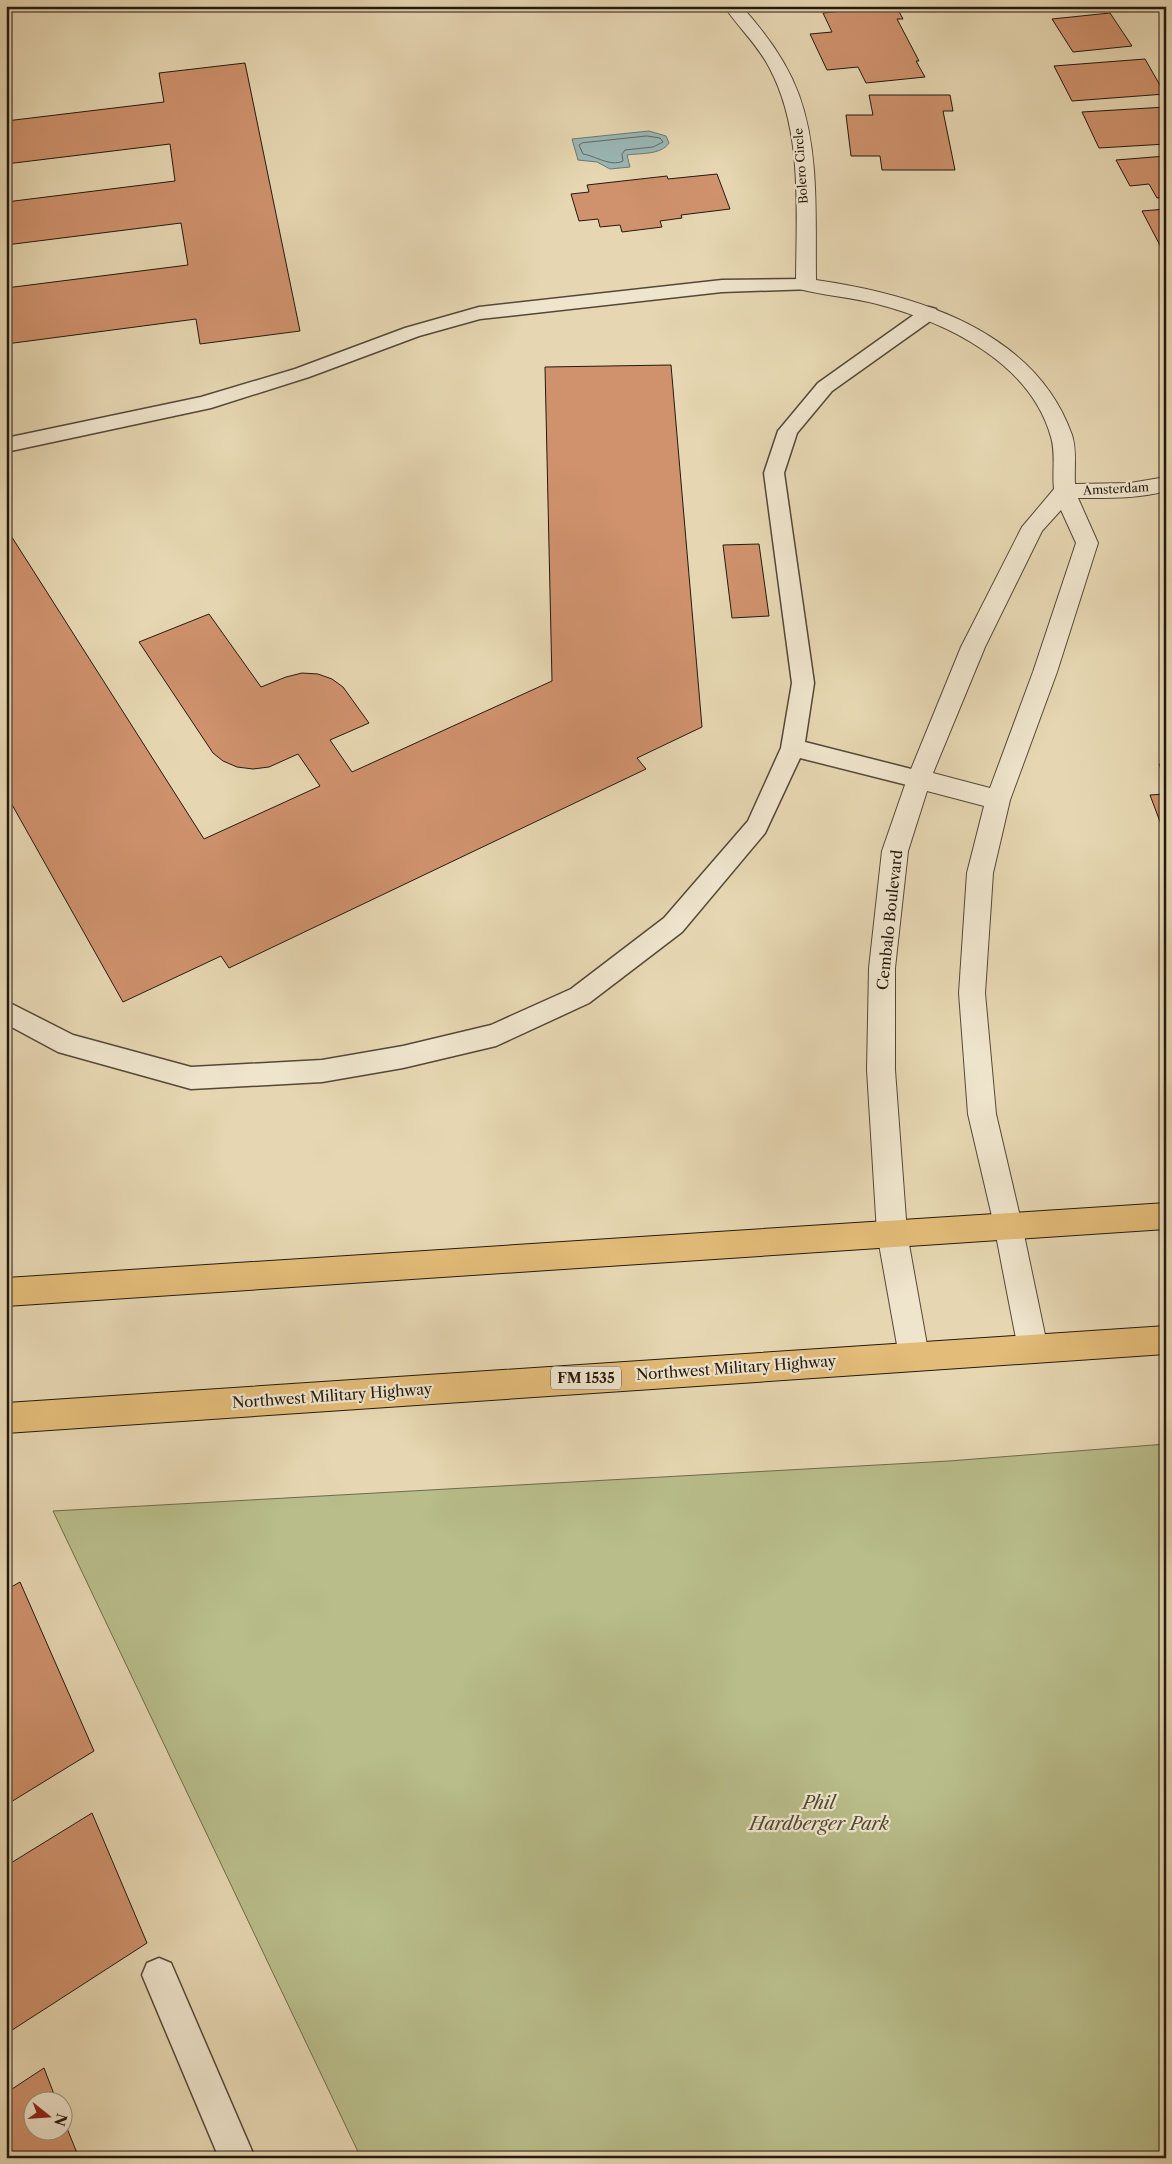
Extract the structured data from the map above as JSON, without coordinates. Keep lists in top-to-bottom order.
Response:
{
  "streets": {
    "main road": ["Northwest Military Highway", "FM 1535"],
    "street": ["Bolero Circle", "Amsterdam", "Cembalo Boulevard"]
  },
  "crossings": [
    ["Amsterdam", "Cembalo Boulevard"],
    ["Cembalo Boulevard", "Northwest Military Highway"]
  ],
  "parks": ["Phil Hardberger Park"],
  "north": "right"
}
